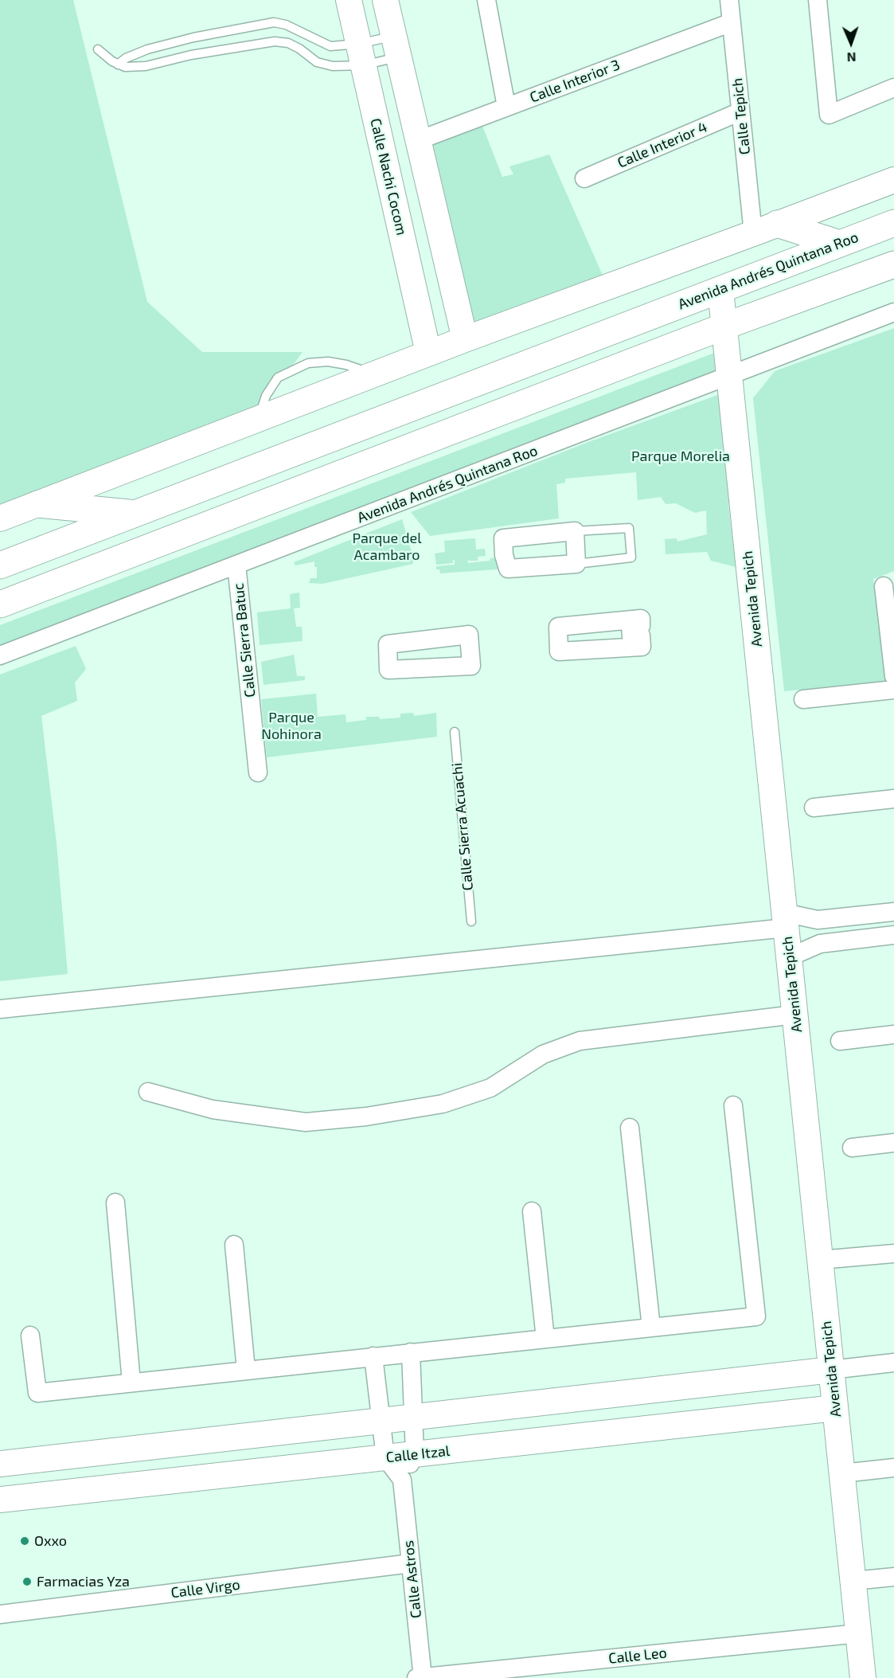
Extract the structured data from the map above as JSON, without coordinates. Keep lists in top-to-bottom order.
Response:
{
  "streets": {
    "main road": ["Avenida Andrés Quintana Roo"],
    "street": [
      "Calle Interior 3",
      "Calle Tepich",
      "Calle Interior 4",
      "Calle Nachi Cocom",
      "Avenida Tepich",
      "Calle Sierra Batuc",
      "Calle Itzal",
      "Calle Astros",
      "Calle Virgo",
      "Calle Leo"
    ],
    "lane": ["Calle Sierra Acuachi"]
  },
  "crossings": [
    ["Calle Interior 3", "Calle Tepich"],
    ["Calle Tepich", "Calle Interior 4"],
    ["Avenida Andrés Quintana Roo", "Avenida Tepich"],
    ["Avenida Andrés Quintana Roo", "Calle Sierra Batuc"],
    ["Avenida Tepich", "Calle Itzal"],
    ["Avenida Tepich", "Calle Leo"],
    ["Calle Astros", "Calle Virgo"],
    ["Calle Astros", "Calle Leo"]
  ],
  "parks": ["Parque Morelia", "Parque del Acambaro", "Parque Nohinora"],
  "places": ["Oxxo", "Farmacias Yza"],
  "north": "bottom"
}
